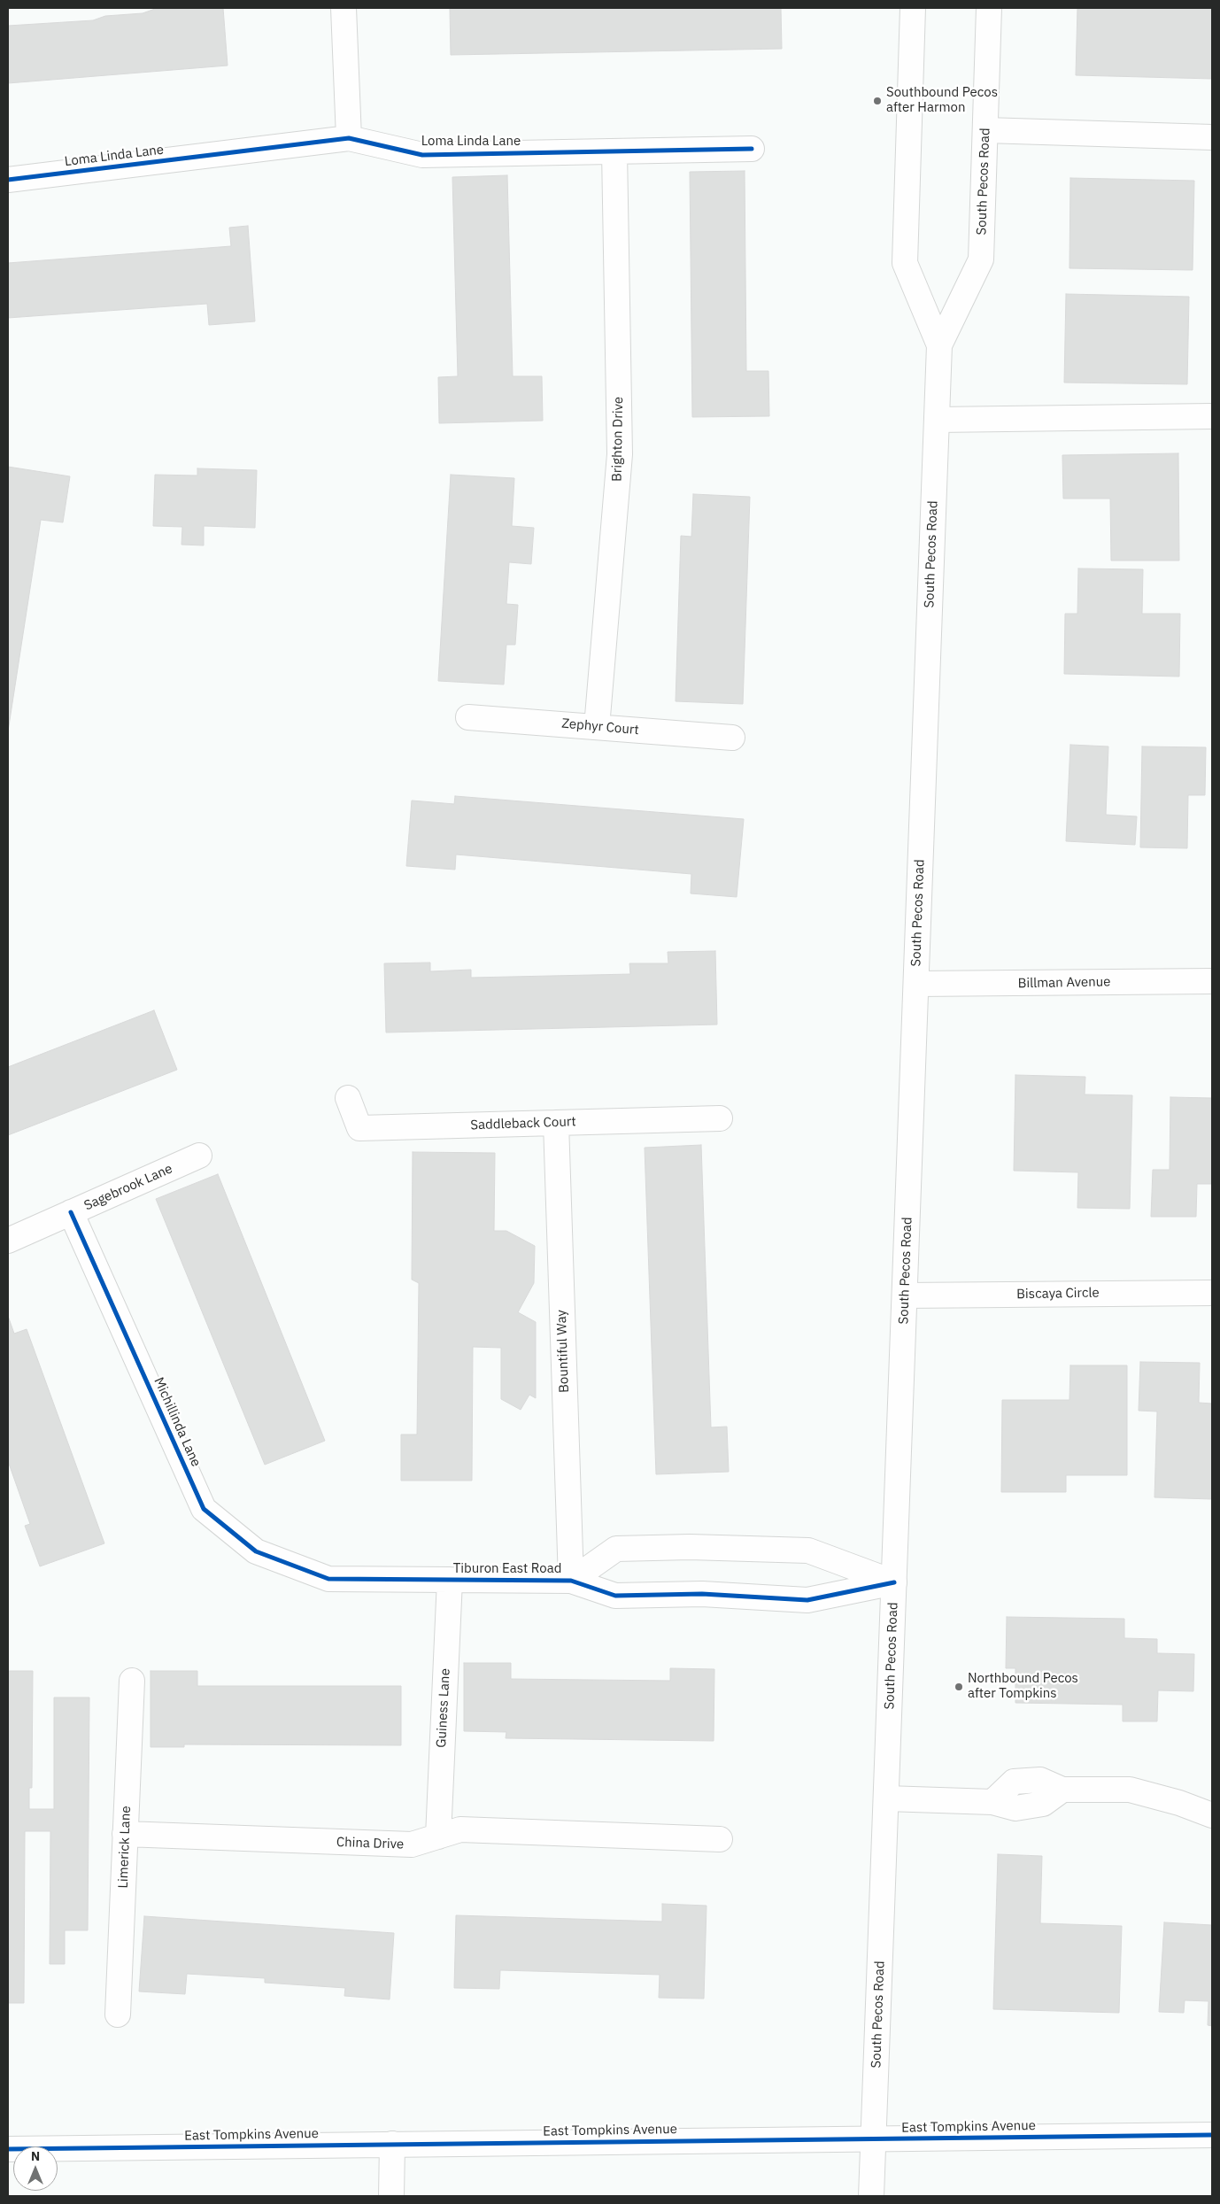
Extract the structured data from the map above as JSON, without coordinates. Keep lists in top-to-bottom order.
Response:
{
  "streets": {
    "street": [
      "Loma Linda Lane",
      "South Pecos Road",
      "Brighton Drive",
      "Zephyr Court",
      "Billman Avenue",
      "Saddleback Court",
      "Sagebrook Lane",
      "Biscaya Circle",
      "Bountiful Way",
      "Michillinda Lane",
      "Tiburon East Road",
      "Guiness Lane",
      "China Drive",
      "Limerick Lane",
      "East Tompkins Avenue"
    ]
  },
  "crossings": [
    ["Loma Linda Lane", "Brighton Drive"],
    ["South Pecos Road", "Billman Avenue"],
    ["South Pecos Road", "Biscaya Circle"],
    ["South Pecos Road", "Tiburon East Road"],
    ["South Pecos Road", "East Tompkins Avenue"],
    ["Brighton Drive", "Zephyr Court"],
    ["Saddleback Court", "Bountiful Way"],
    ["Sagebrook Lane", "Michillinda Lane"],
    ["Bountiful Way", "Tiburon East Road"],
    ["Michillinda Lane", "Tiburon East Road"],
    ["Tiburon East Road", "Guiness Lane"],
    ["Guiness Lane", "China Drive"],
    ["China Drive", "Limerick Lane"]
  ],
  "places": ["Southbound Pecos after Harmon", "Northbound Pecos after Tompkins"],
  "north": "top"
}
